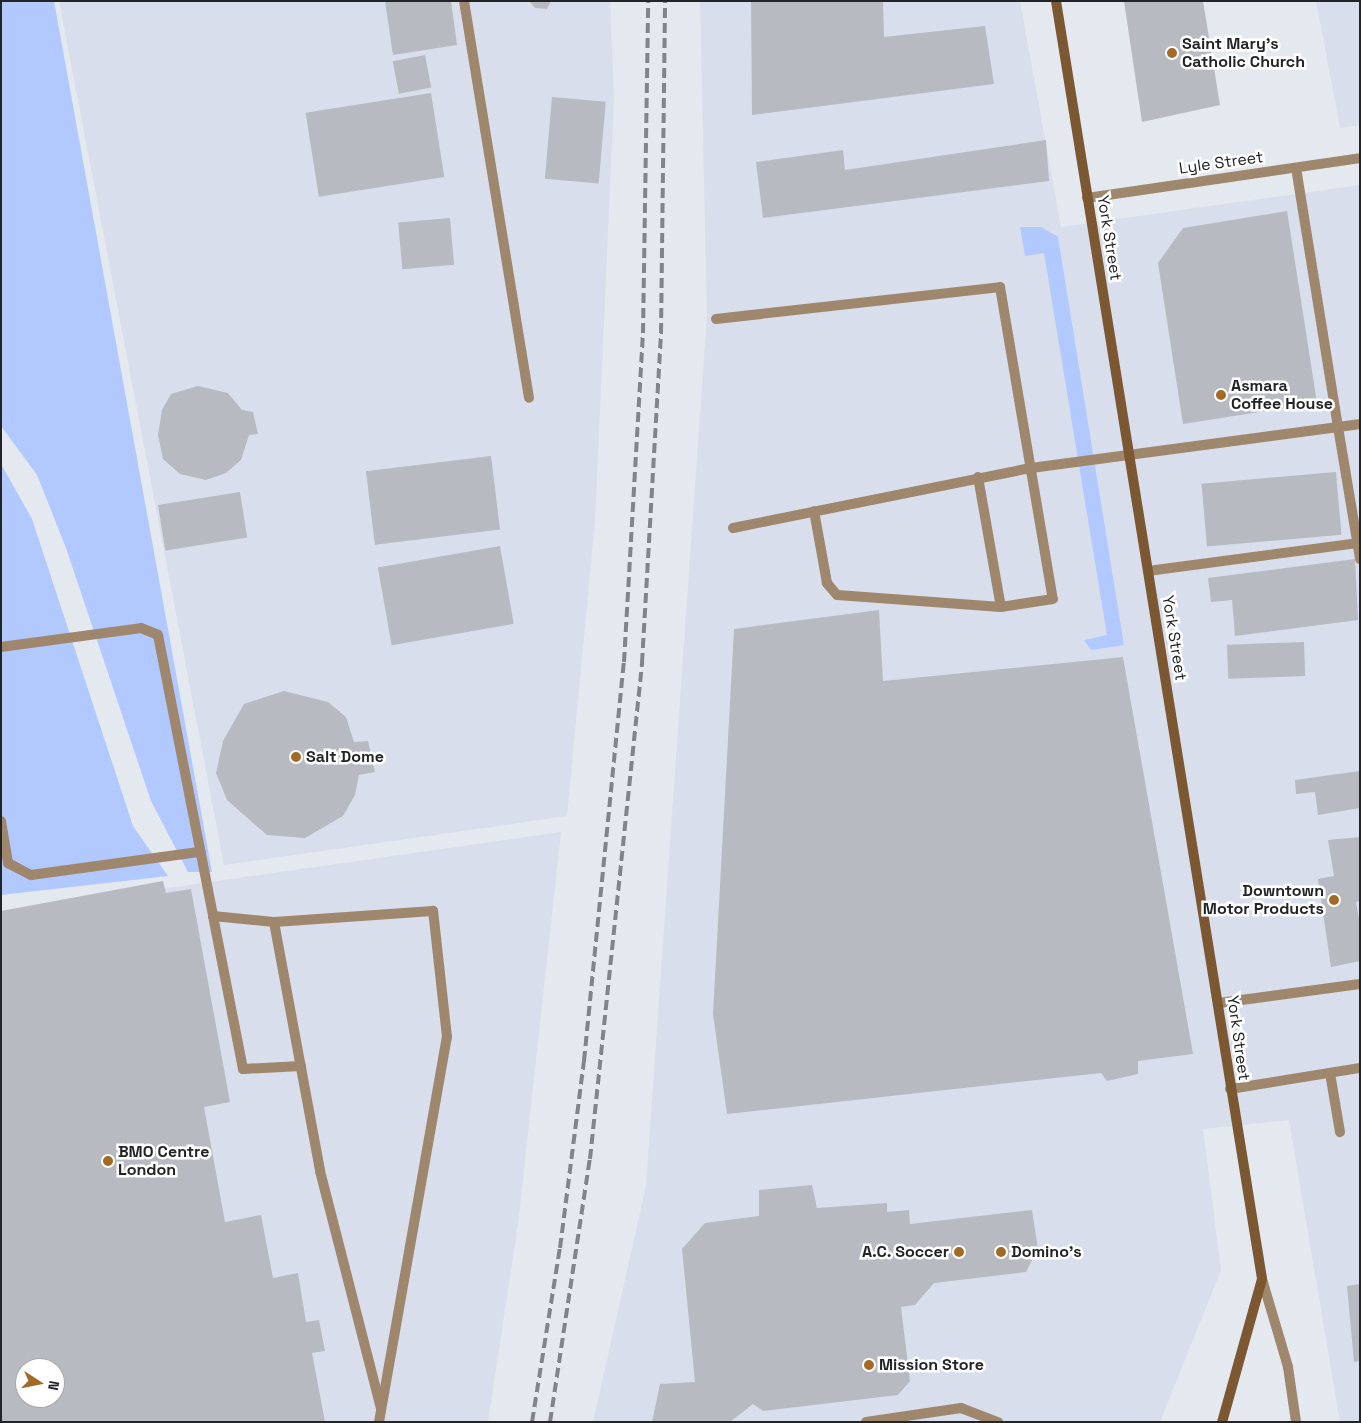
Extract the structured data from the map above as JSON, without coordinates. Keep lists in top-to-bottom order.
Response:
{
  "streets": {
    "main road": ["York Street"],
    "street": ["Lyle Street"]
  },
  "crossings": [
    ["Lyle Street", "York Street"]
  ],
  "places": [
    "Saint Mary's Catholic Church",
    "Asmara Coffee House",
    "Salt Dome",
    "Downtown Motor Products",
    "BMO Centre London",
    "A.C. Soccer",
    "Domino's",
    "Mission Store"
  ],
  "north": "right"
}
